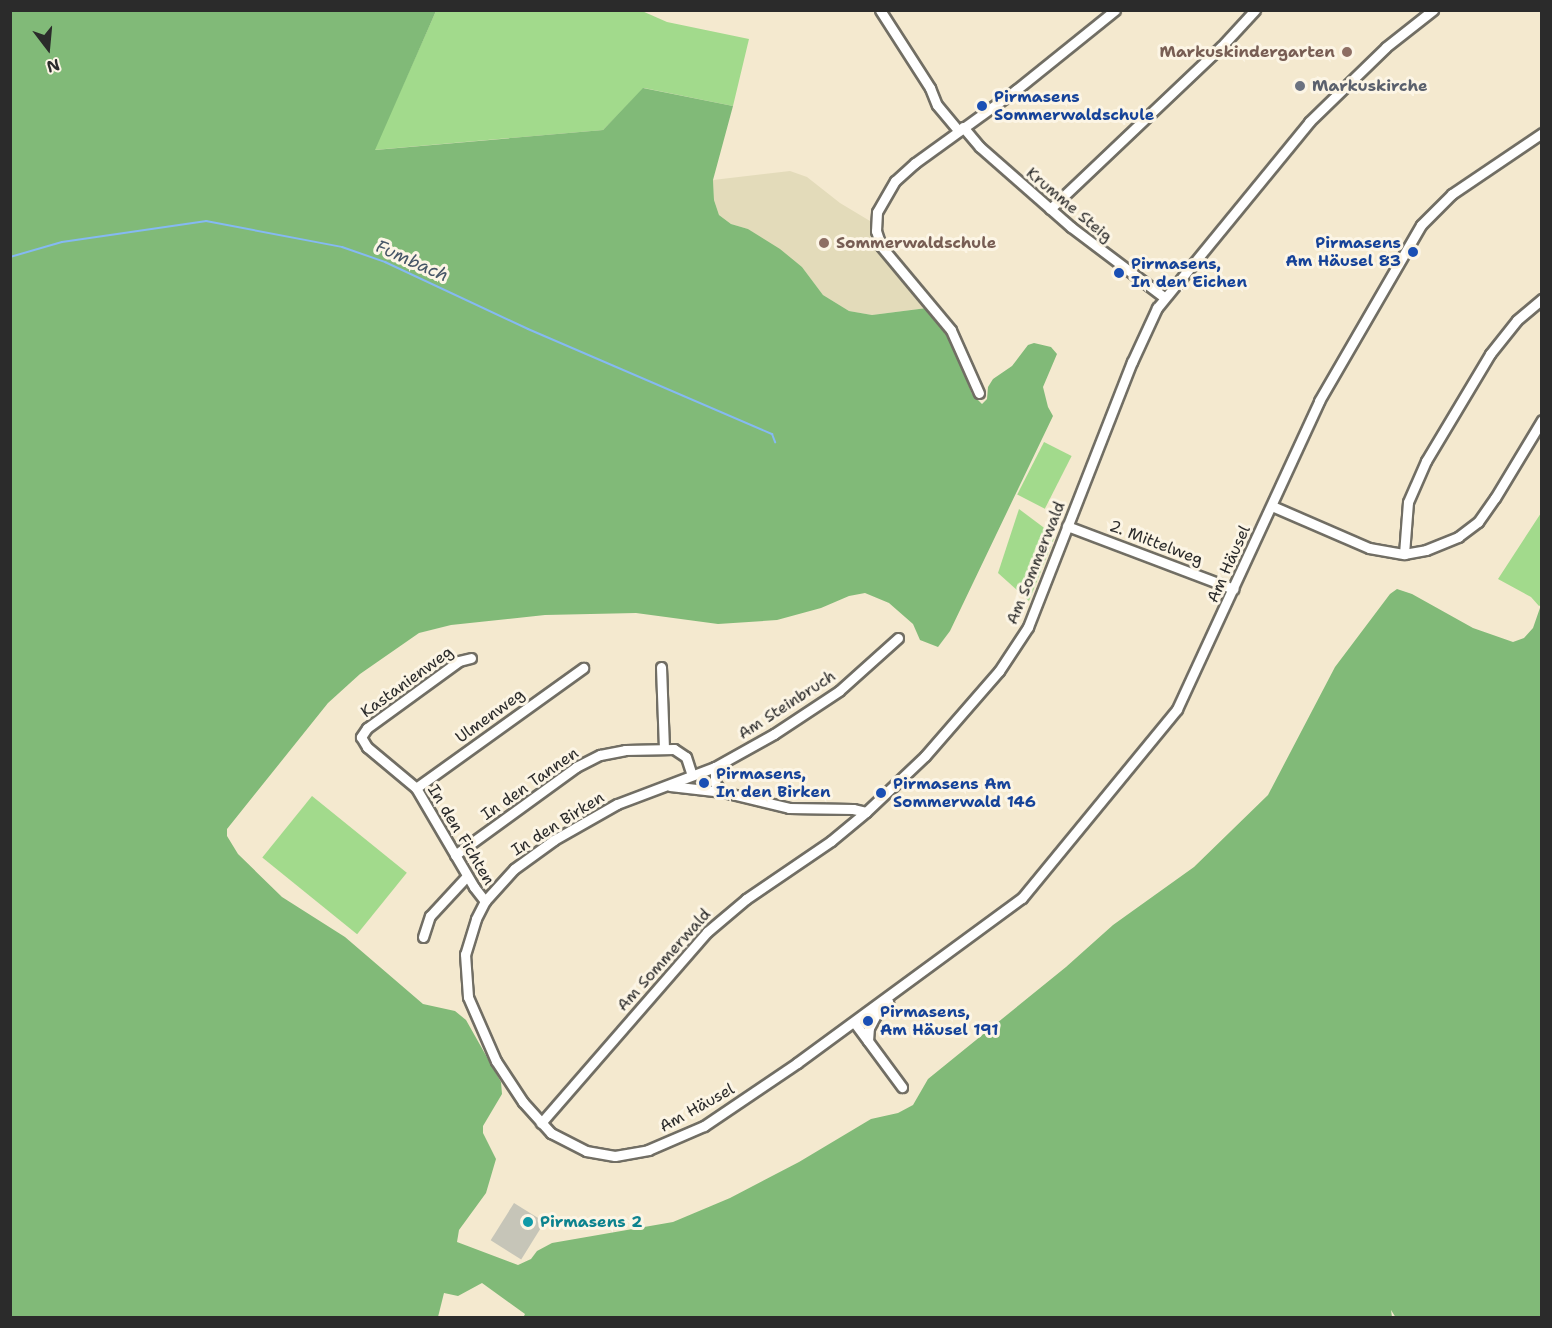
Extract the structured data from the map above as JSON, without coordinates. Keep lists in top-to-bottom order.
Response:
{
  "streets": {
    "street": [
      "Krumme Steig",
      "2. Mittelweg",
      "Am Sommerwald",
      "Am Häusel",
      "Kastanienweg",
      "Am Steinbruch",
      "Ulmenweg",
      "In den Tannen",
      "In den Birken",
      "In den Fichten"
    ]
  },
  "crossings": [
    ["Krumme Steig", "Am Sommerwald"],
    ["2. Mittelweg", "Am Sommerwald"],
    ["2. Mittelweg", "Am Häusel"],
    ["Am Sommerwald", "Am Häusel"],
    ["Am Sommerwald", "In den Birken"],
    ["Am Häusel", "In den Birken"],
    ["Kastanienweg", "In den Fichten"],
    ["Am Steinbruch", "In den Birken"],
    ["Ulmenweg", "In den Fichten"],
    ["In den Tannen", "In den Fichten"],
    ["In den Birken", "In den Fichten"]
  ],
  "water": ["Fumbach"],
  "places": [
    "Markuskindergarten",
    "Markuskirche",
    "Pirmasens Sommerwaldschule",
    "Sommerwaldschule",
    "Pirmasens Am Häusel 83",
    "Pirmasens, In den Eichen",
    "Pirmasens, In den Birken",
    "Pirmasens Am Sommerwald 146",
    "Pirmasens, Am Häusel 191",
    "Pirmasens 2"
  ],
  "north": "bottom"
}
